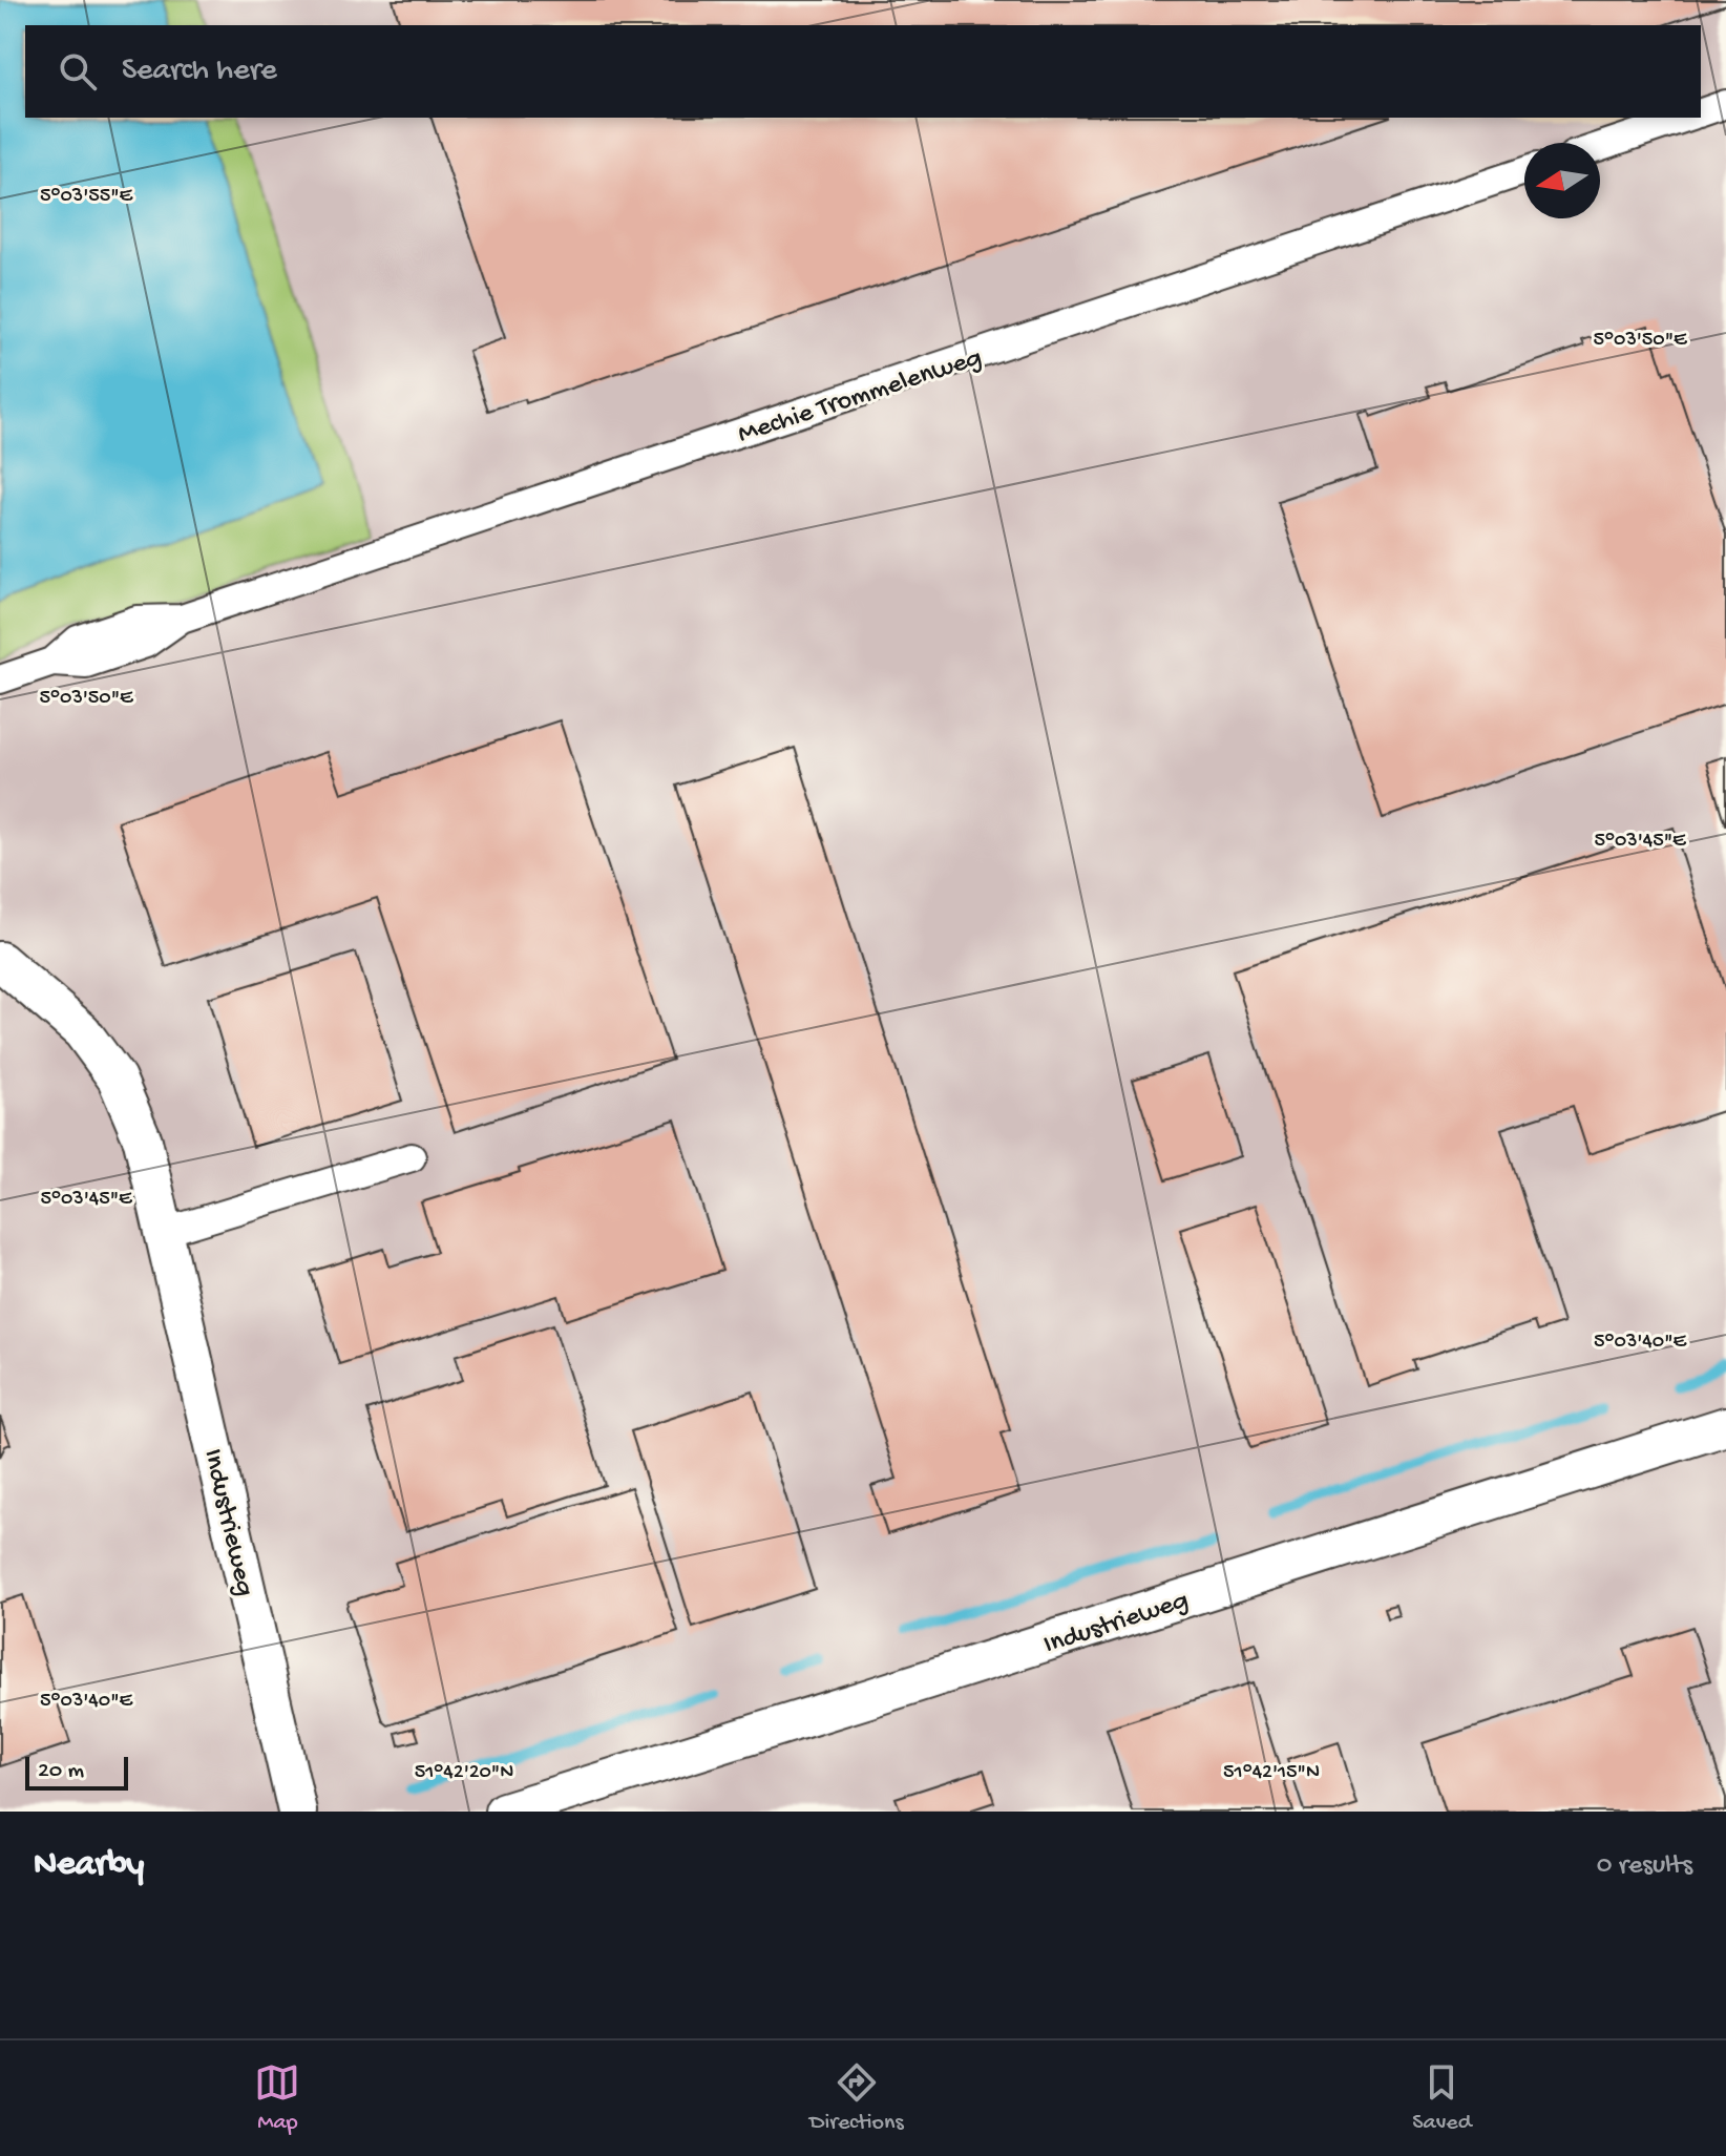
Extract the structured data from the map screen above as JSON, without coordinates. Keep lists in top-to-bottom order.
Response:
{
  "streets": {
    "street": ["Mechie Trommelenweg", "Industrieweg"]
  },
  "scale_bar": "20 m",
  "north": "left",
  "page": {
    "search": "Search here",
    "scale": "20 m",
    "heading": ["Nearby", "0 results"],
    "nav": ["Map", "Directions", "Saved"]
  },
  "coordinates": [
    "5°03'55\"E",
    "5°03'50\"E",
    "5°03'45\"E",
    "5°03'40\"E",
    "51°42'20\"N",
    "51°42'15\"N"
  ]
}
